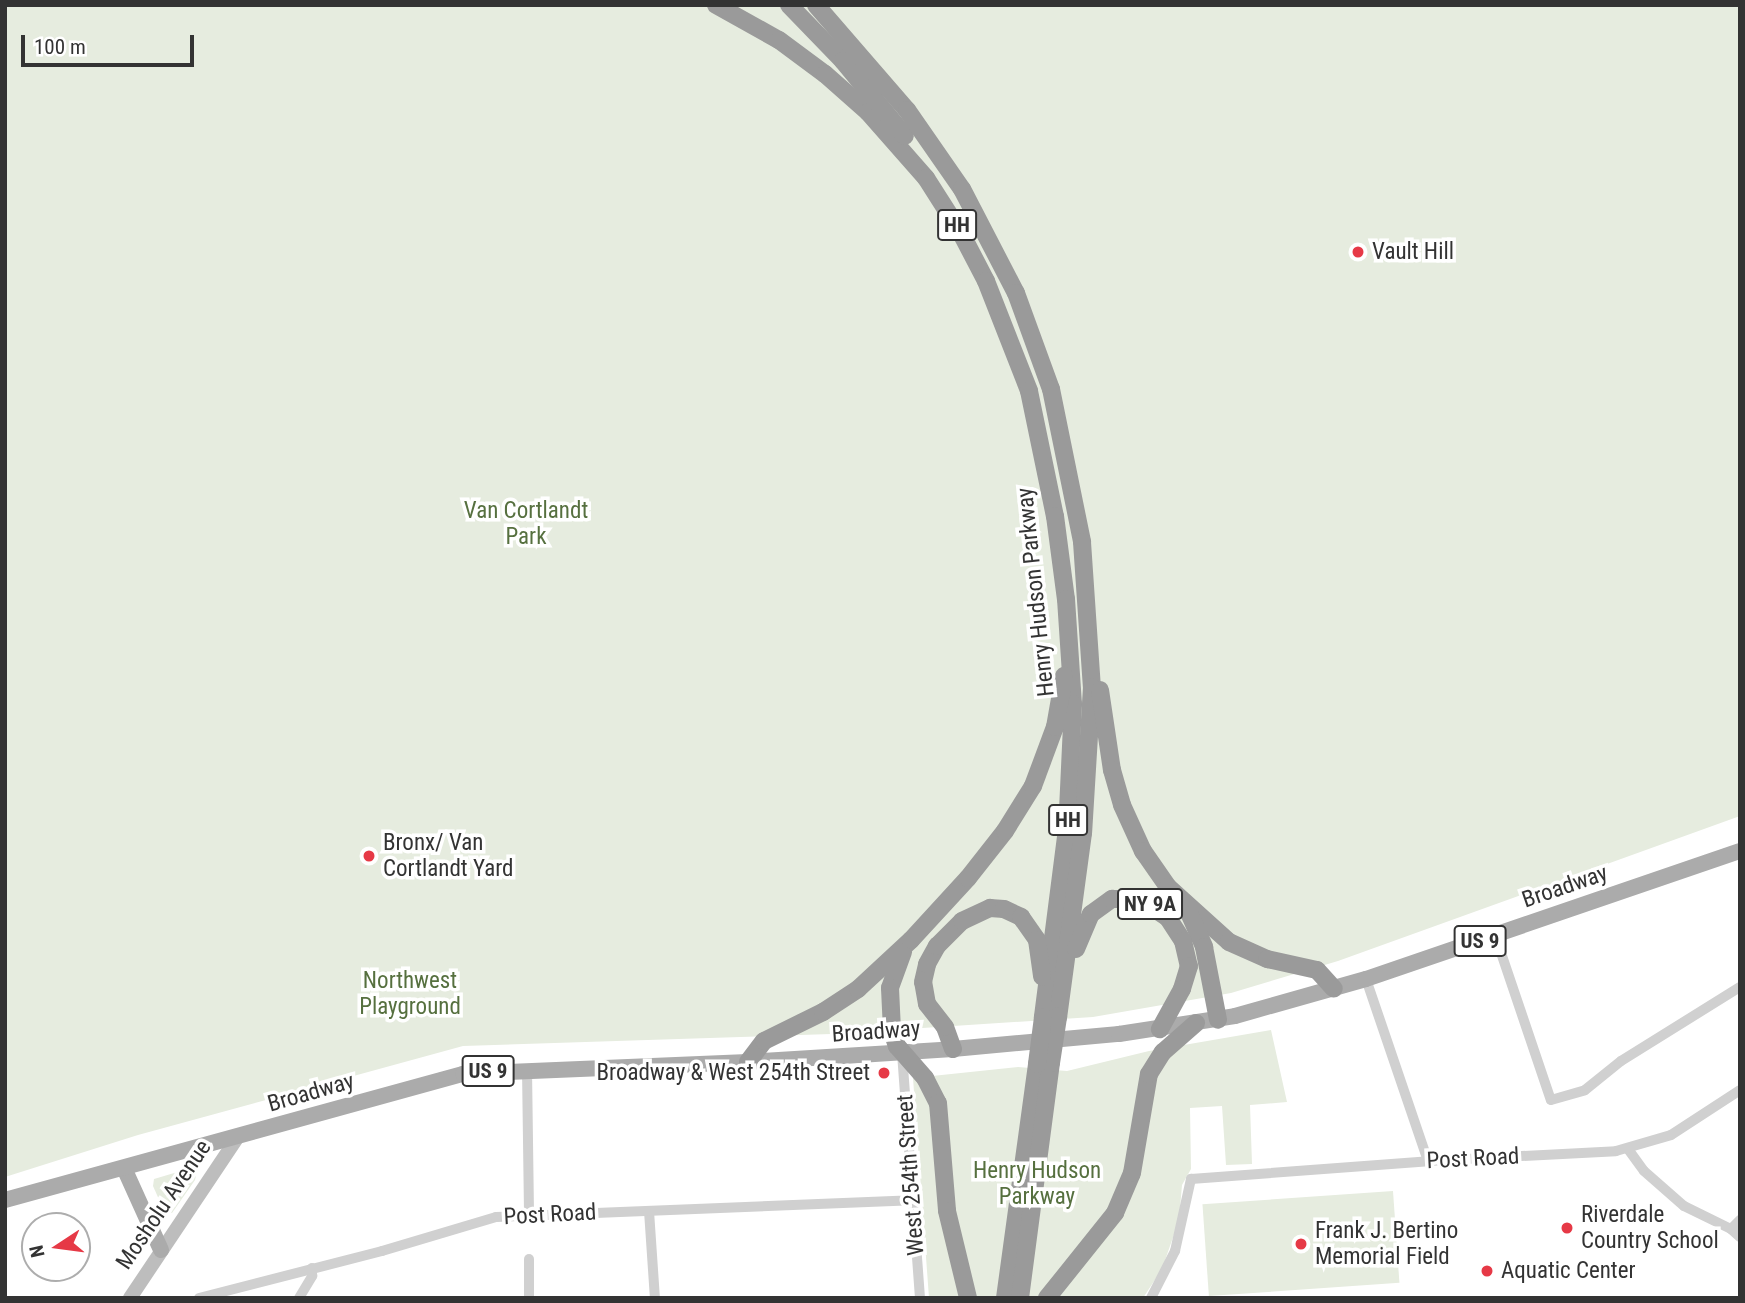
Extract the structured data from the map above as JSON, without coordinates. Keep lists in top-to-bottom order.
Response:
{
  "streets": {
    "highway": ["HH", "Henry Hudson Parkway", "NY 9A"],
    "main road": ["Broadway", "US 9"],
    "street": ["Post Road", "West 254th Street", "Mosholu Avenue"]
  },
  "crossings": [
    ["Henry Hudson Parkway", "NY 9A"],
    ["Broadway", "NY 9A"],
    ["Broadway", "West 254th Street"],
    ["Broadway", "Mosholu Avenue"],
    ["Post Road", "West 254th Street"]
  ],
  "parks": ["Van Cortlandt Park", "Northwest Playground", "Henry Hudson Parkway"],
  "places": [
    "Vault Hill",
    "Bronx/ Van Cortlandt Yard",
    "Broadway & West 254th Street",
    "Riverdale Country School",
    "Frank J. Bertino Memorial Field",
    "Aquatic Center"
  ],
  "scale_bar": "100 m",
  "north": "left"
}
